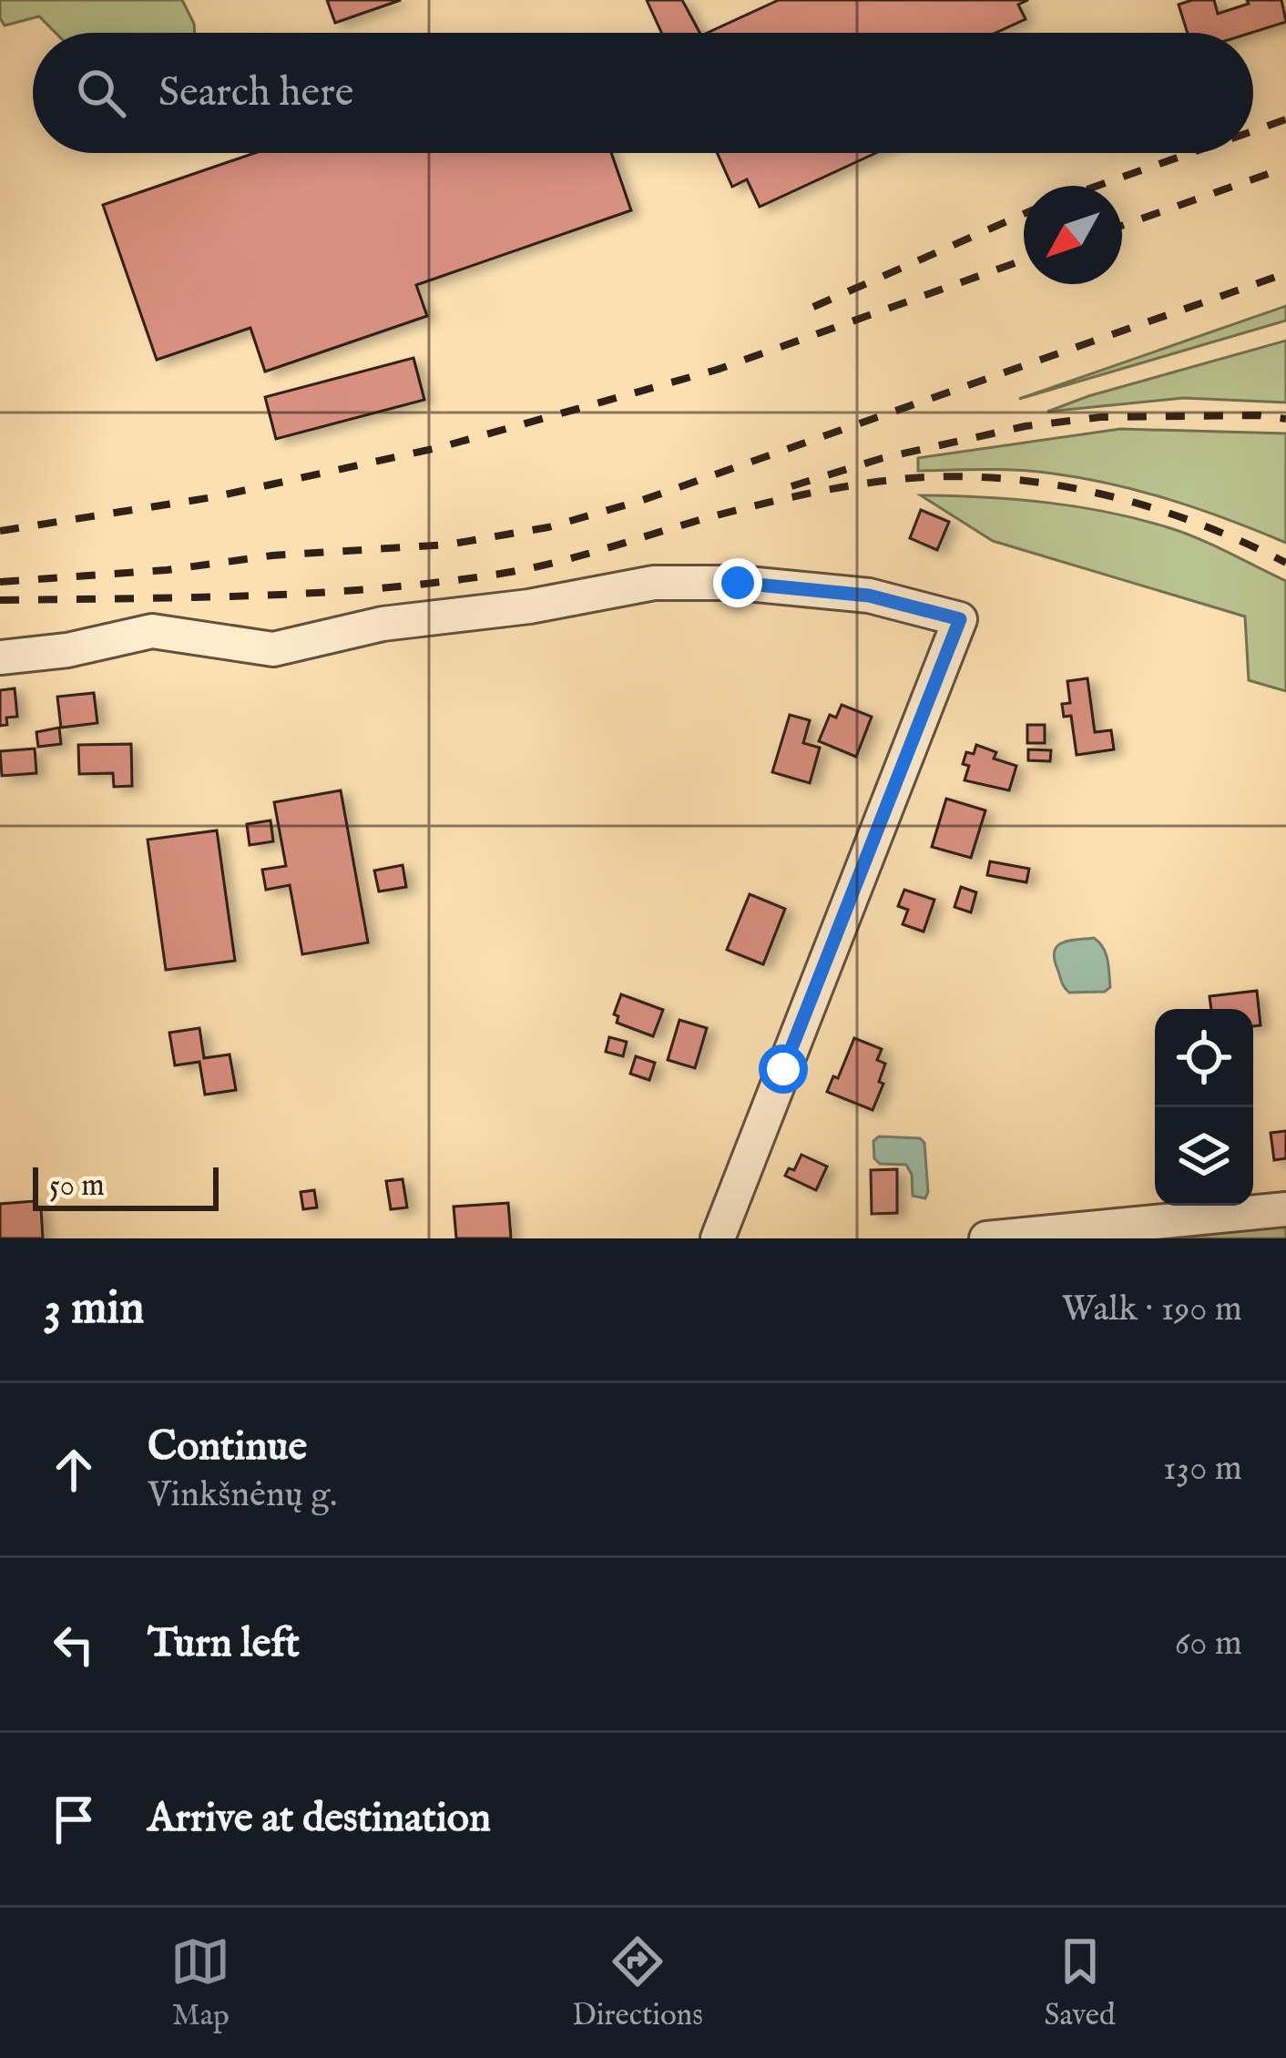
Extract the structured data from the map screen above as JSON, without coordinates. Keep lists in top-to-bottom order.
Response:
{
  "scale_bar": "50 m",
  "north": "bottom left",
  "page": {
    "search": "Search here",
    "scale": "50 m",
    "heading": ["3 min", "Walk · 190 m"],
    "list": [
      ["Continue", "Vinkšnėnų g.", "130 m"],
      ["Turn left", "60 m"],
      "Arrive at destination"
    ],
    "nav": ["Map", "Directions", "Saved"]
  }
}
